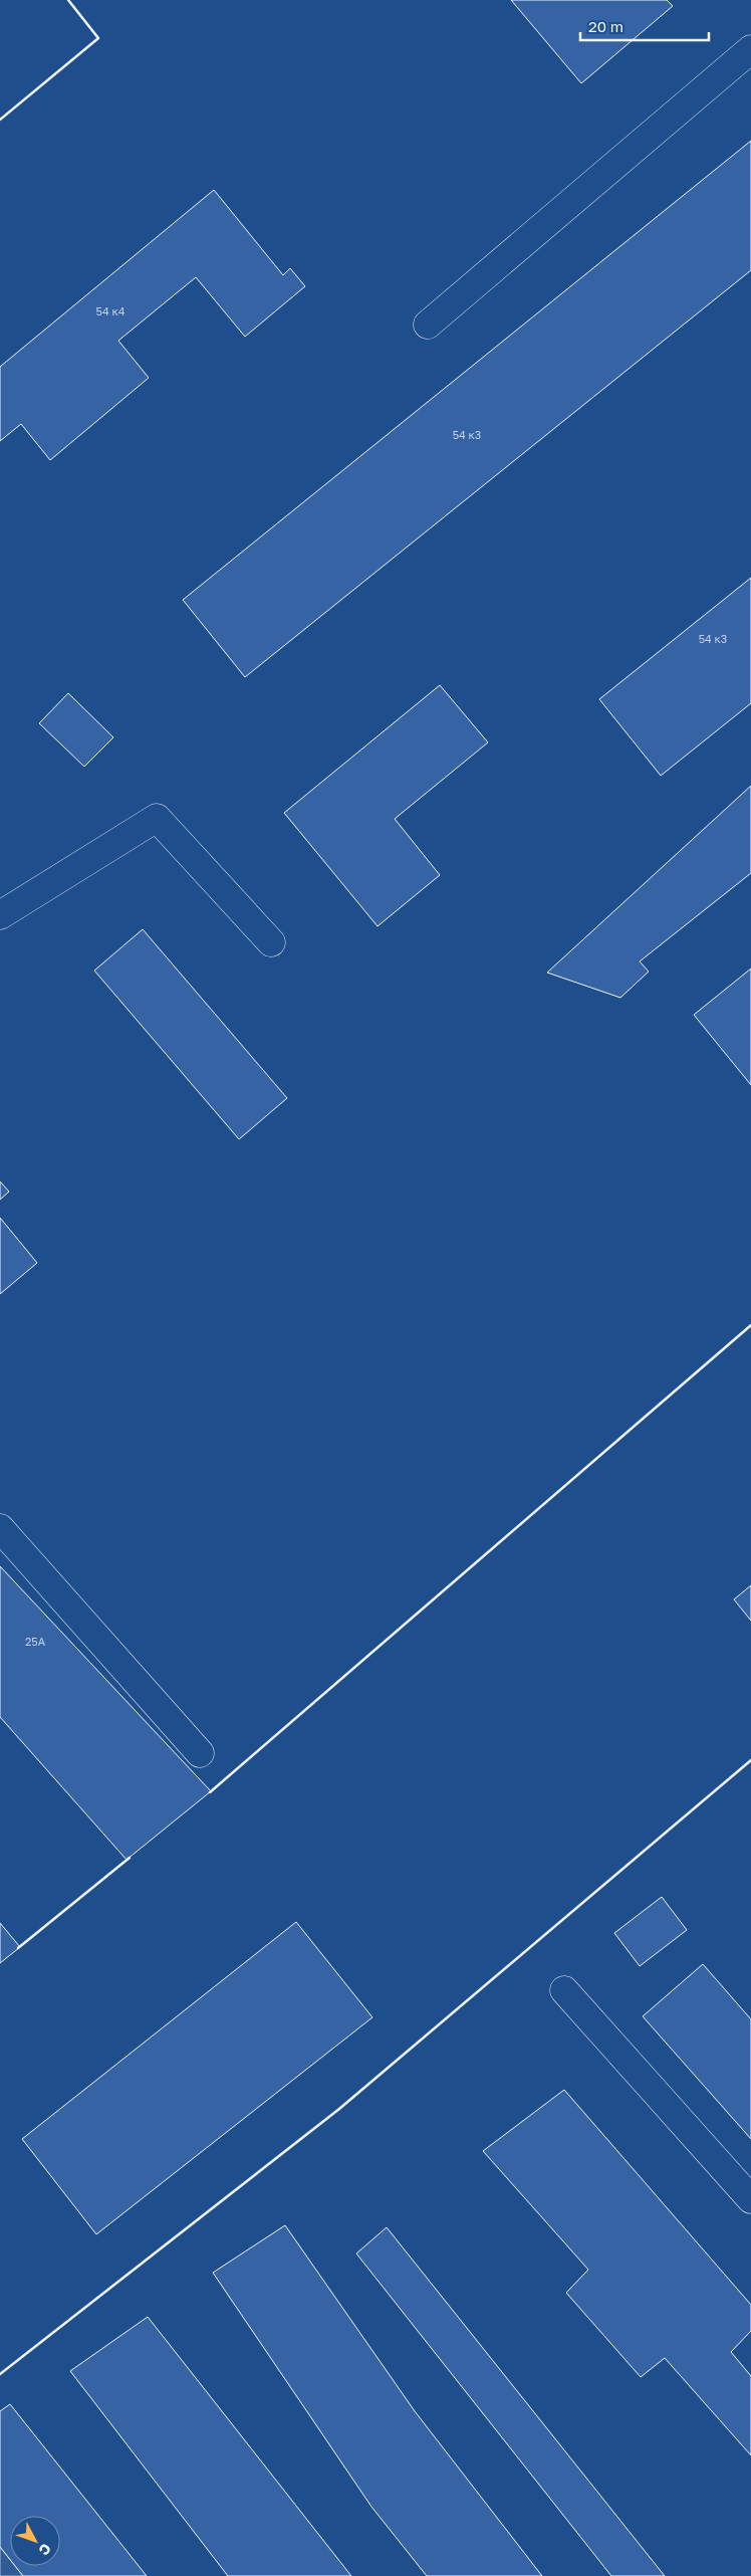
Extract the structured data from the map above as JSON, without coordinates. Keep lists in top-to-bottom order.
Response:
{
  "house_numbers": [
    "54 к4",
    "54 к3",
    "54 к3",
    "25А"
  ],
  "scale_bar": "20 m",
  "north": "bottom right"
}
